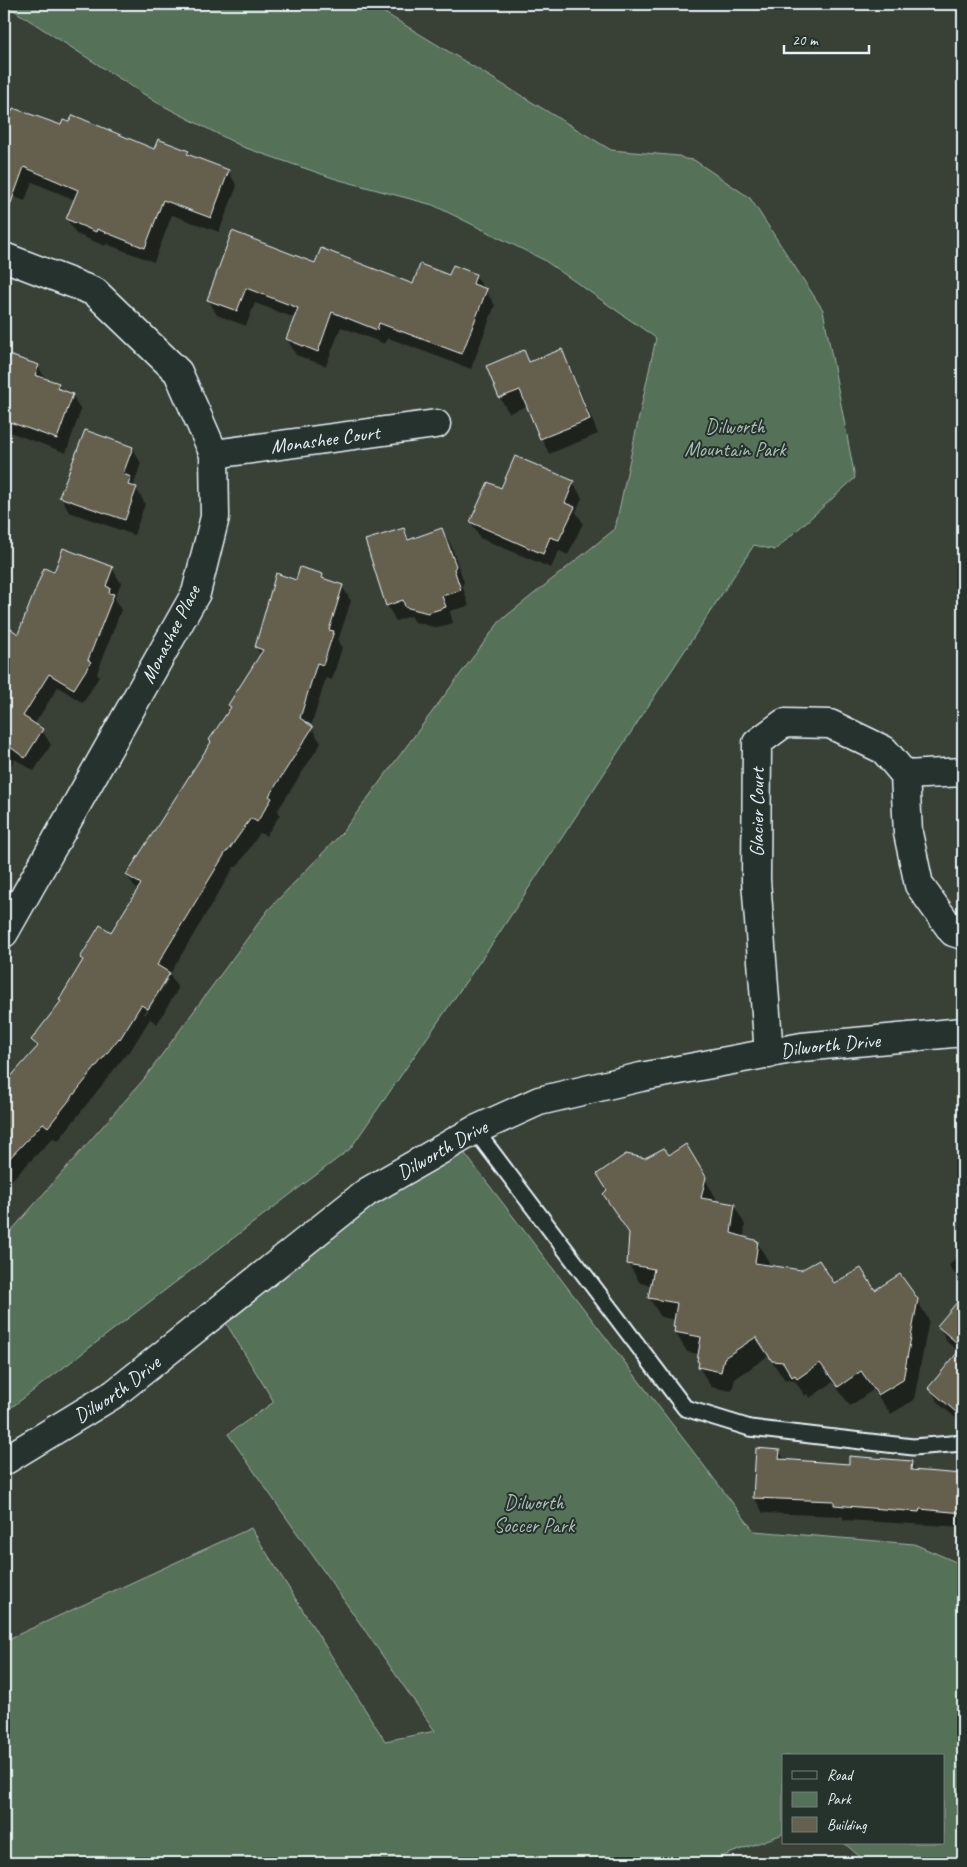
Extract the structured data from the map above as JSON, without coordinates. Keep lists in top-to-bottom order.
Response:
{
  "streets": {
    "street": [
      "Monashee Court",
      "Monashee Place",
      "Glacier Court",
      "Dilworth Drive"
    ]
  },
  "crossings": [
    ["Monashee Court", "Monashee Place"],
    ["Glacier Court", "Dilworth Drive"]
  ],
  "parks": ["Dilworth Mountain Park", "Dilworth Soccer Park"],
  "legend": ["Road", "Park", "Building"],
  "scale_bar": "20 m"
}
